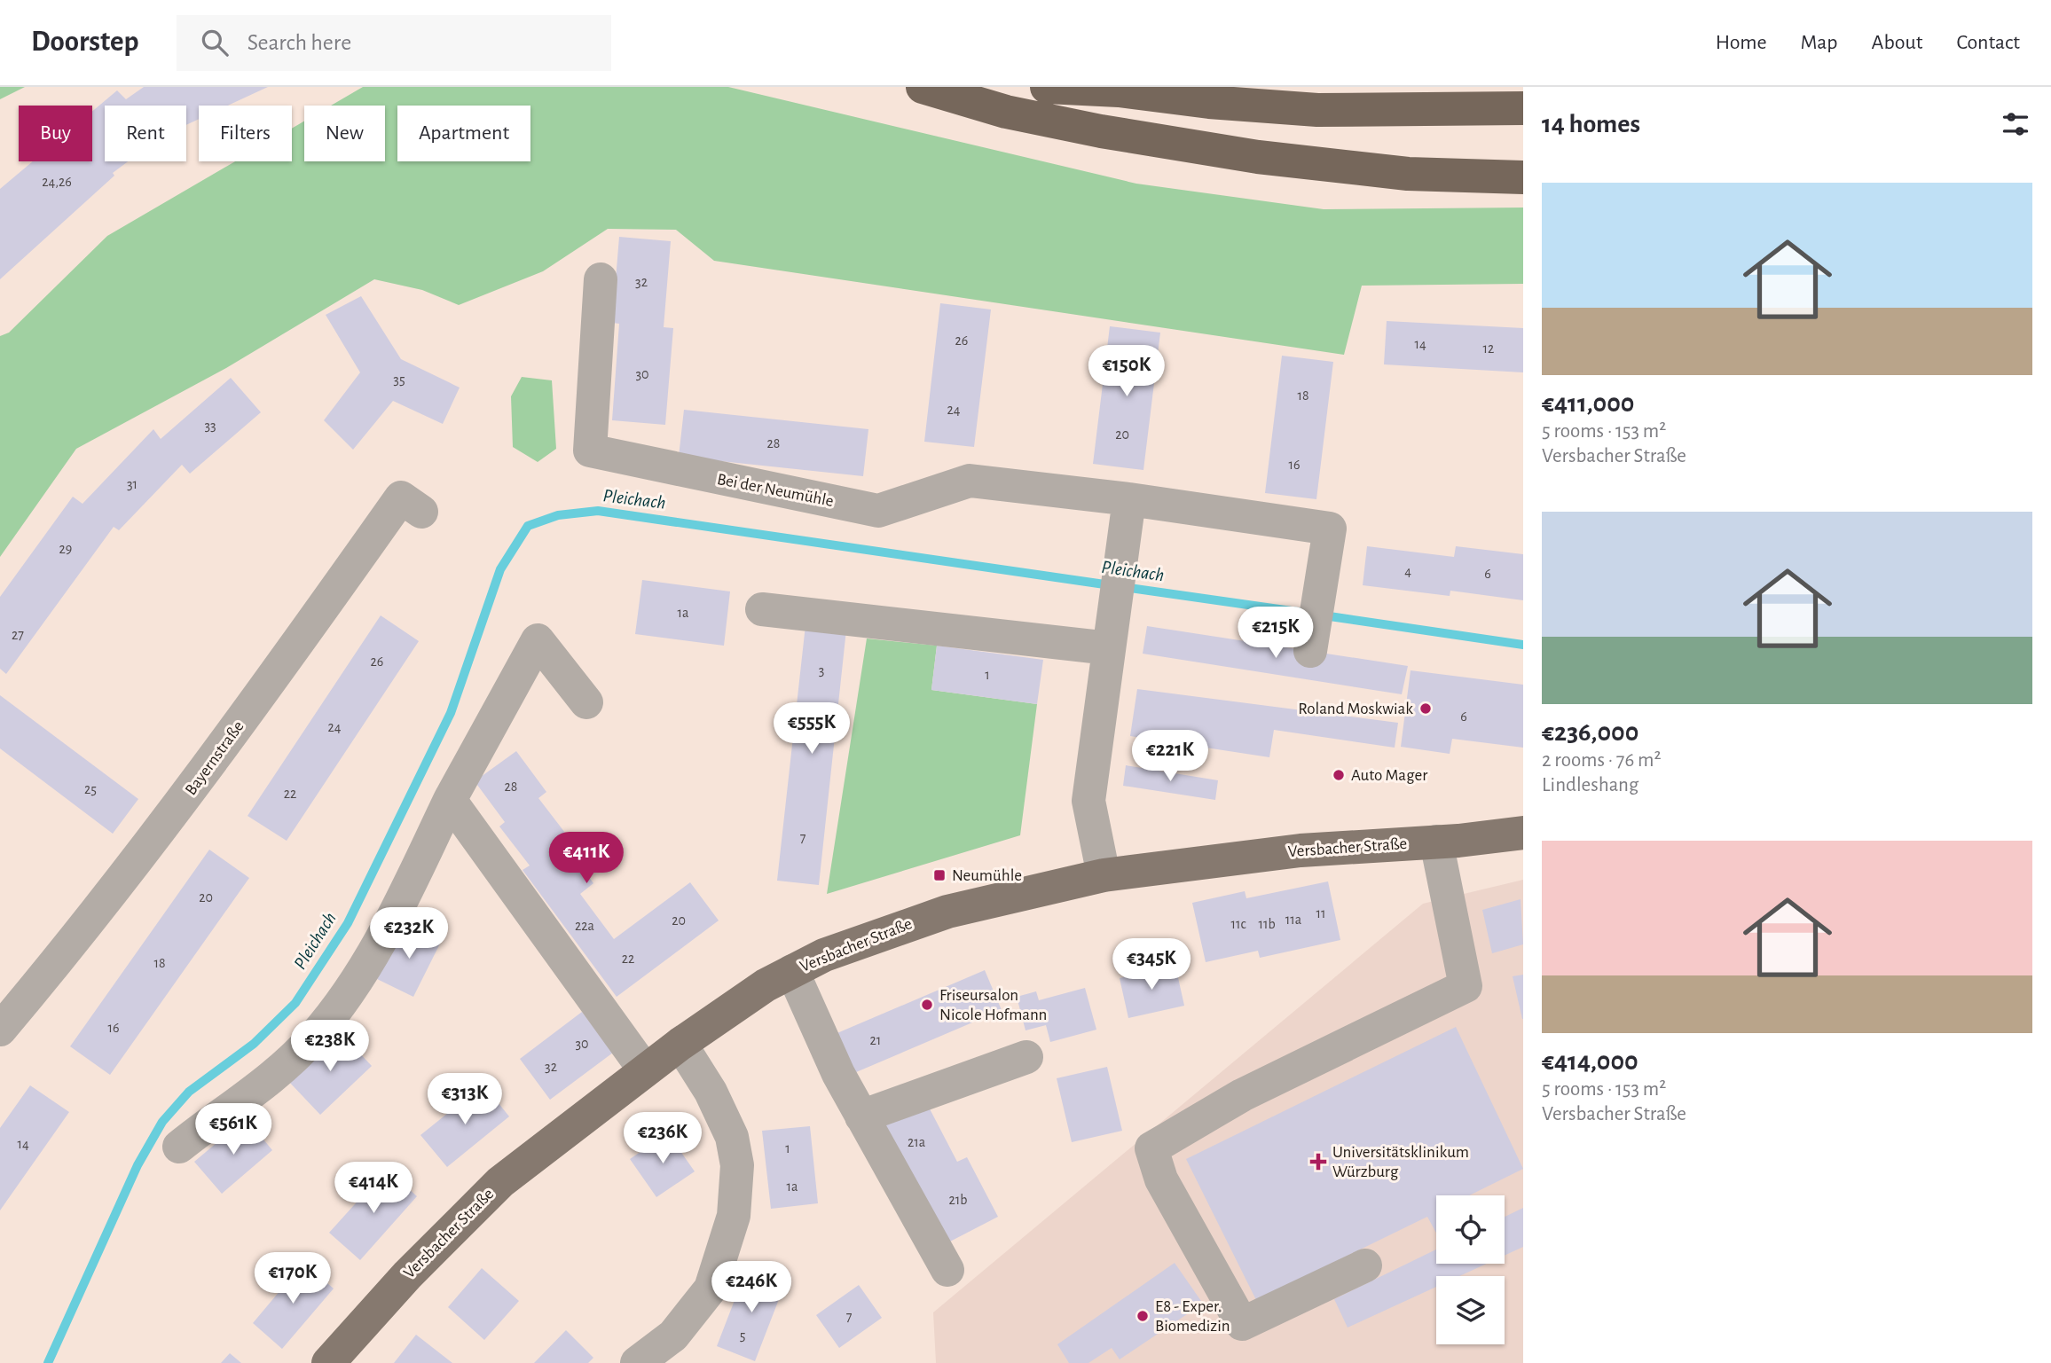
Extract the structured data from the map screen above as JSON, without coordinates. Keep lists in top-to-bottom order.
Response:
{
  "streets": {
    "main road": ["Versbacher Straße"],
    "street": ["Bei der Neumühle", "Bayernstraße"]
  },
  "water": ["Pleichach"],
  "places": {
    "other": [
      "Roland Moskwiak",
      "Auto Mager",
      "Friseursalon Nicole Hofmann",
      "E8 - Exper. Biomedizin"
    ],
    "transit": ["Neumühle"],
    "health": ["Universitätsklinikum Würzburg"]
  },
  "house_numbers": [
    "24,26",
    "32",
    "26",
    "14",
    "12",
    "30",
    "35",
    "18",
    "24",
    "33",
    "20",
    "28",
    "16",
    "31",
    "29",
    "4",
    "6",
    "1a",
    "27",
    "26",
    "3",
    "1",
    "6",
    "24",
    "28",
    "25",
    "22",
    "7",
    "20",
    "11",
    "11a",
    "20",
    "11c",
    "11b",
    "22a",
    "22",
    "18",
    "16",
    "21",
    "30",
    "32",
    "21a",
    "14",
    "1",
    "1a",
    "21b",
    "7",
    "5"
  ],
  "page": {
    "header": "Doorstep",
    "search": "Search here",
    "nav": [
      "Home",
      "Map",
      "About",
      "Contact"
    ],
    "heading": "14 homes",
    "chip": [
      "Buy",
      "Rent",
      "Filters",
      "New",
      "Apartment"
    ],
    "list": [
      {
        "name": "€411,000",
        "note": "5 rooms · 153 m² · Versbacher Straße"
      },
      {
        "name": "€236,000",
        "note": "2 rooms · 76 m² · Lindleshang"
      },
      {
        "name": "€414,000",
        "note": "5 rooms · 153 m² · Versbacher Straße"
      }
    ],
    "price": [
      "€150K",
      "€215K",
      "€555K",
      "€221K",
      "€411K",
      "€232K",
      "€345K",
      "€238K",
      "€313K",
      "€561K",
      "€236K",
      "€414K",
      "€170K",
      "€246K"
    ]
  }
}
